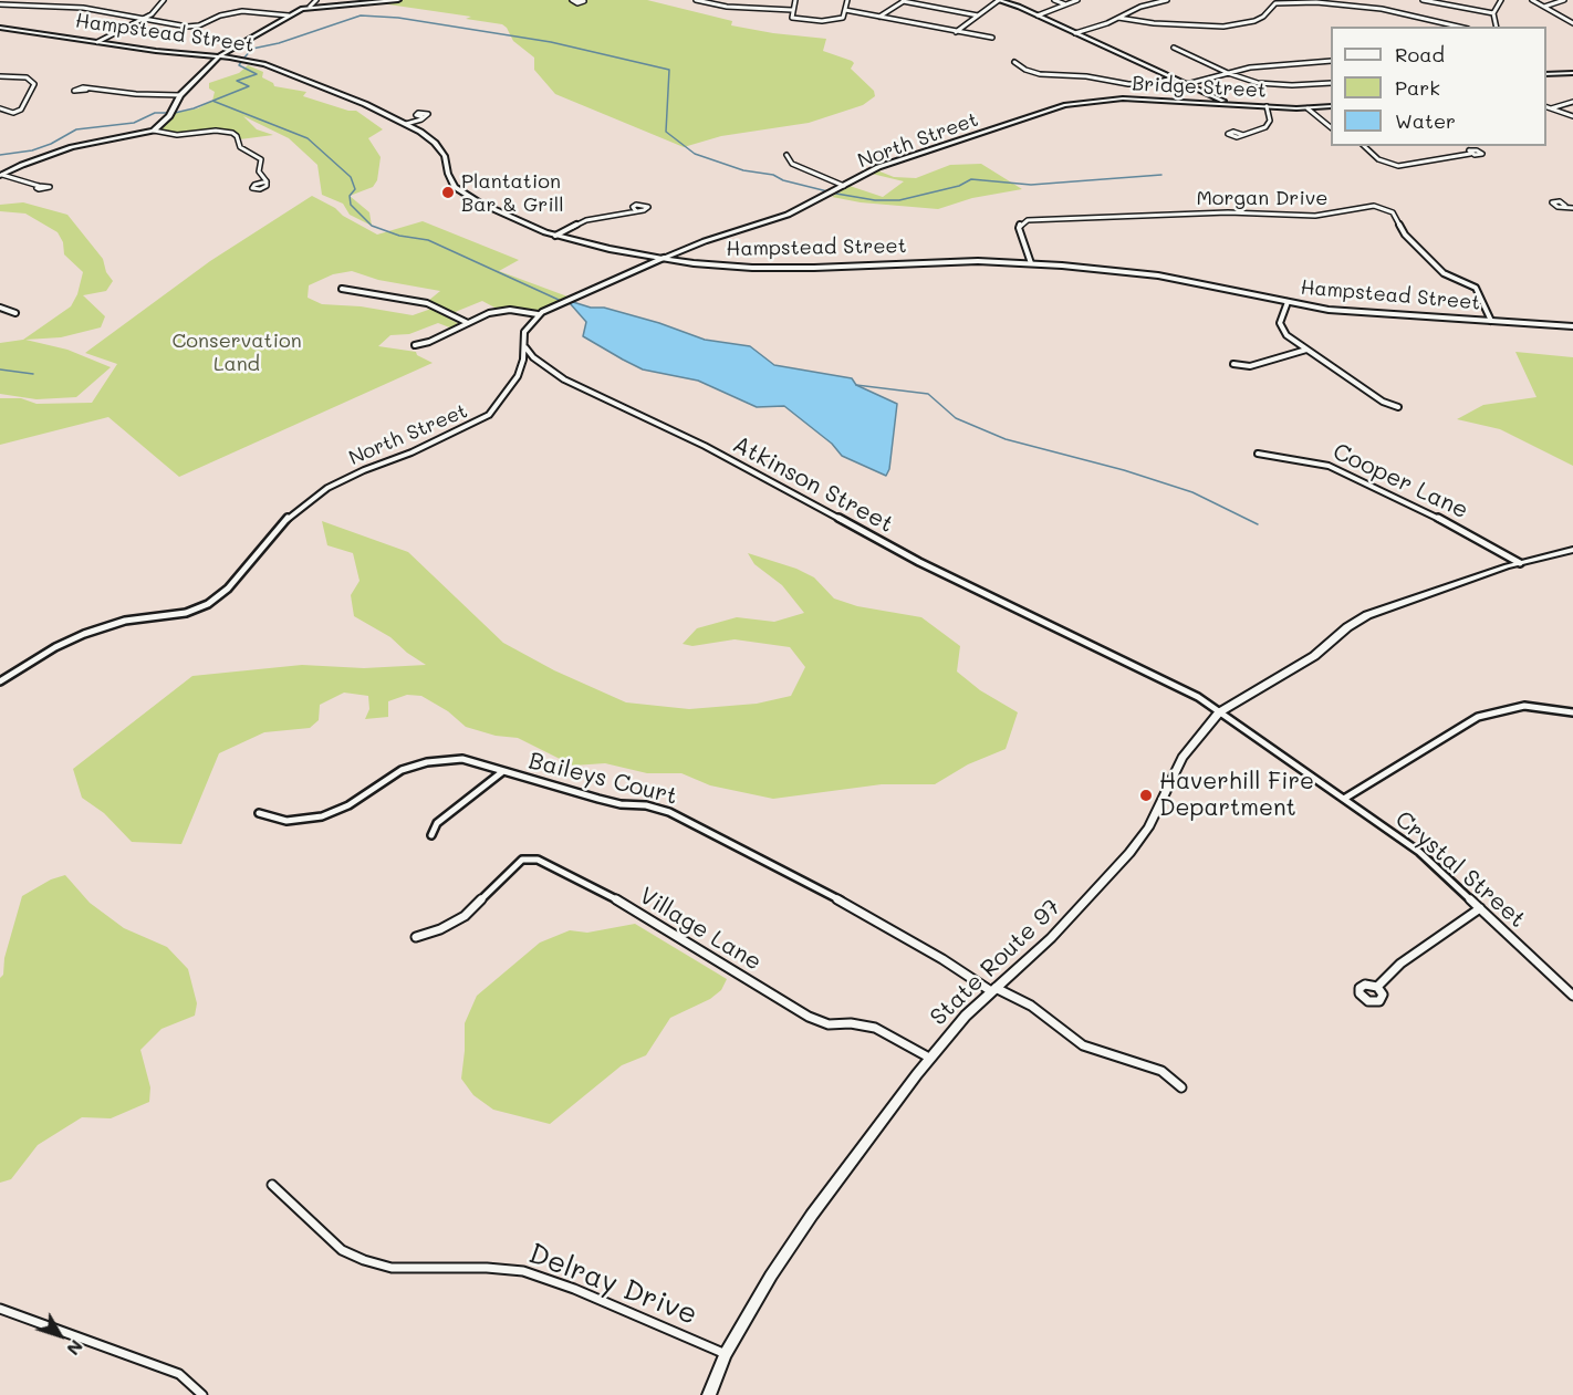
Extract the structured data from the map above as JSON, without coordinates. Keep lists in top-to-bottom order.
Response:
{
  "streets": {
    "main road": [
      "Hampstead Street",
      "Bridge Street",
      "North Street",
      "State Route 97"
    ],
    "street": [
      "Morgan Drive",
      "Cooper Lane",
      "Atkinson Street",
      "Baileys Court",
      "Crystal Street",
      "Village Lane",
      "Delray Drive"
    ]
  },
  "crossings": [
    ["Hampstead Street", "North Street"],
    ["Hampstead Street", "Morgan Drive"],
    ["Bridge Street", "North Street"],
    ["North Street", "Atkinson Street"],
    ["Cooper Lane", "State Route 97"],
    ["Atkinson Street", "Crystal Street"],
    ["Atkinson Street", "State Route 97"],
    ["Baileys Court", "State Route 97"],
    ["Crystal Street", "State Route 97"],
    ["State Route 97", "Delray Drive"]
  ],
  "parks": ["Conservation Land"],
  "places": ["Plantation Bar & Grill", "Haverhill Fire Department"],
  "legend": ["Road", "Park", "Water"],
  "north": "bottom right"
}
